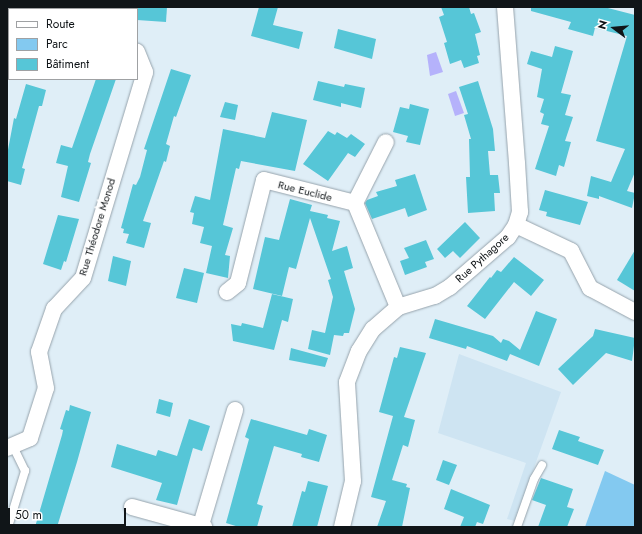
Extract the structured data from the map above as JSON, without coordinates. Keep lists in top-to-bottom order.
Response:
{
  "streets": {
    "street": ["Rue Euclide", "Rue Théodore Monod", "Rue Pythagore"]
  },
  "legend": ["Route", "Parc", "Bâtiment"],
  "scale_bar": "50 m",
  "north": "left"
}
